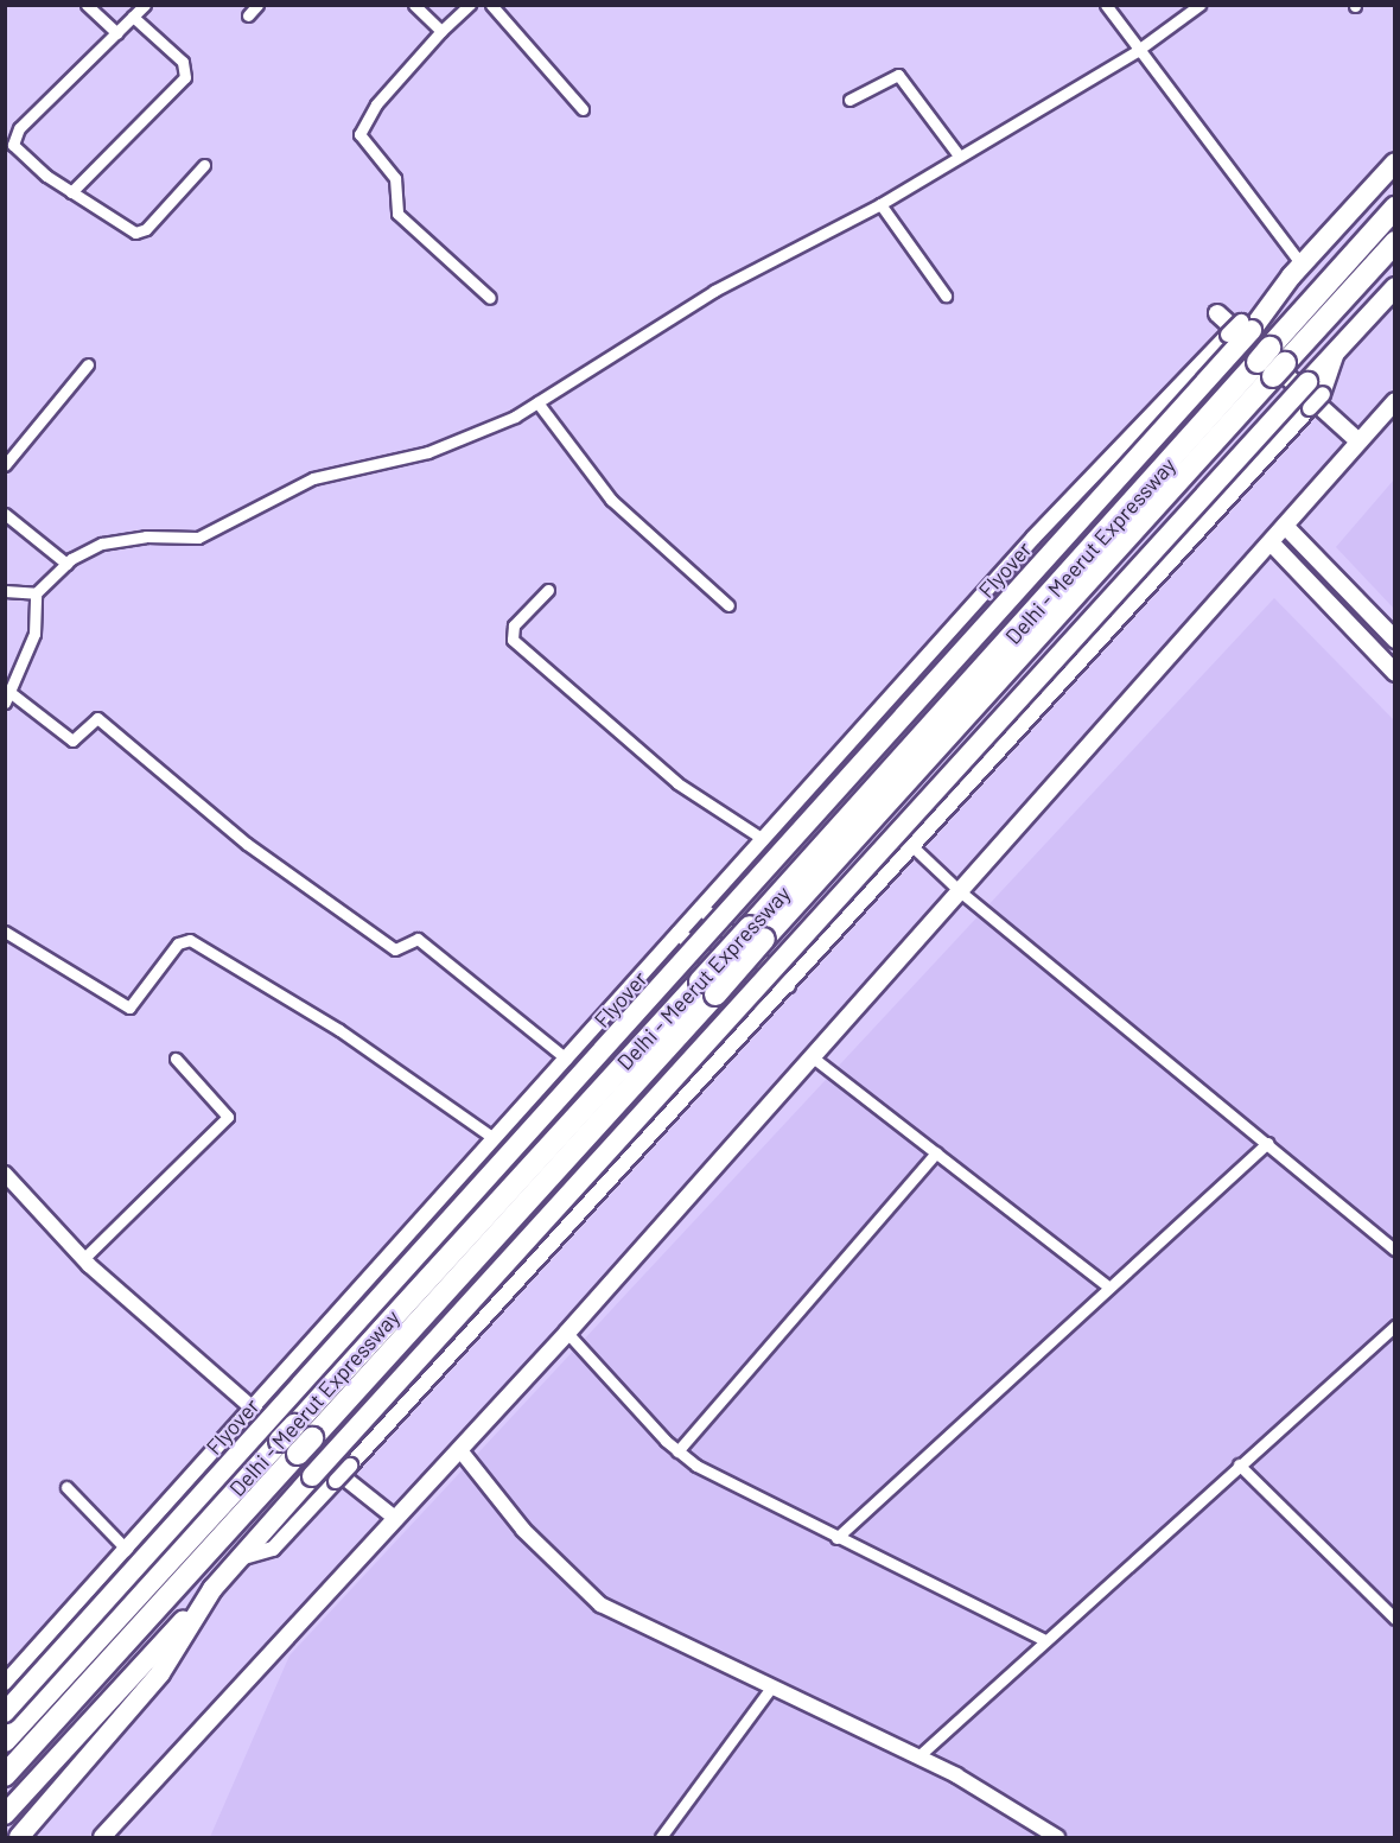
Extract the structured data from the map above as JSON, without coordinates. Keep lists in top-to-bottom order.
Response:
{
  "streets": {
    "highway": ["Delhi - Meerut Expressway", "Flyover"]
  }
}
